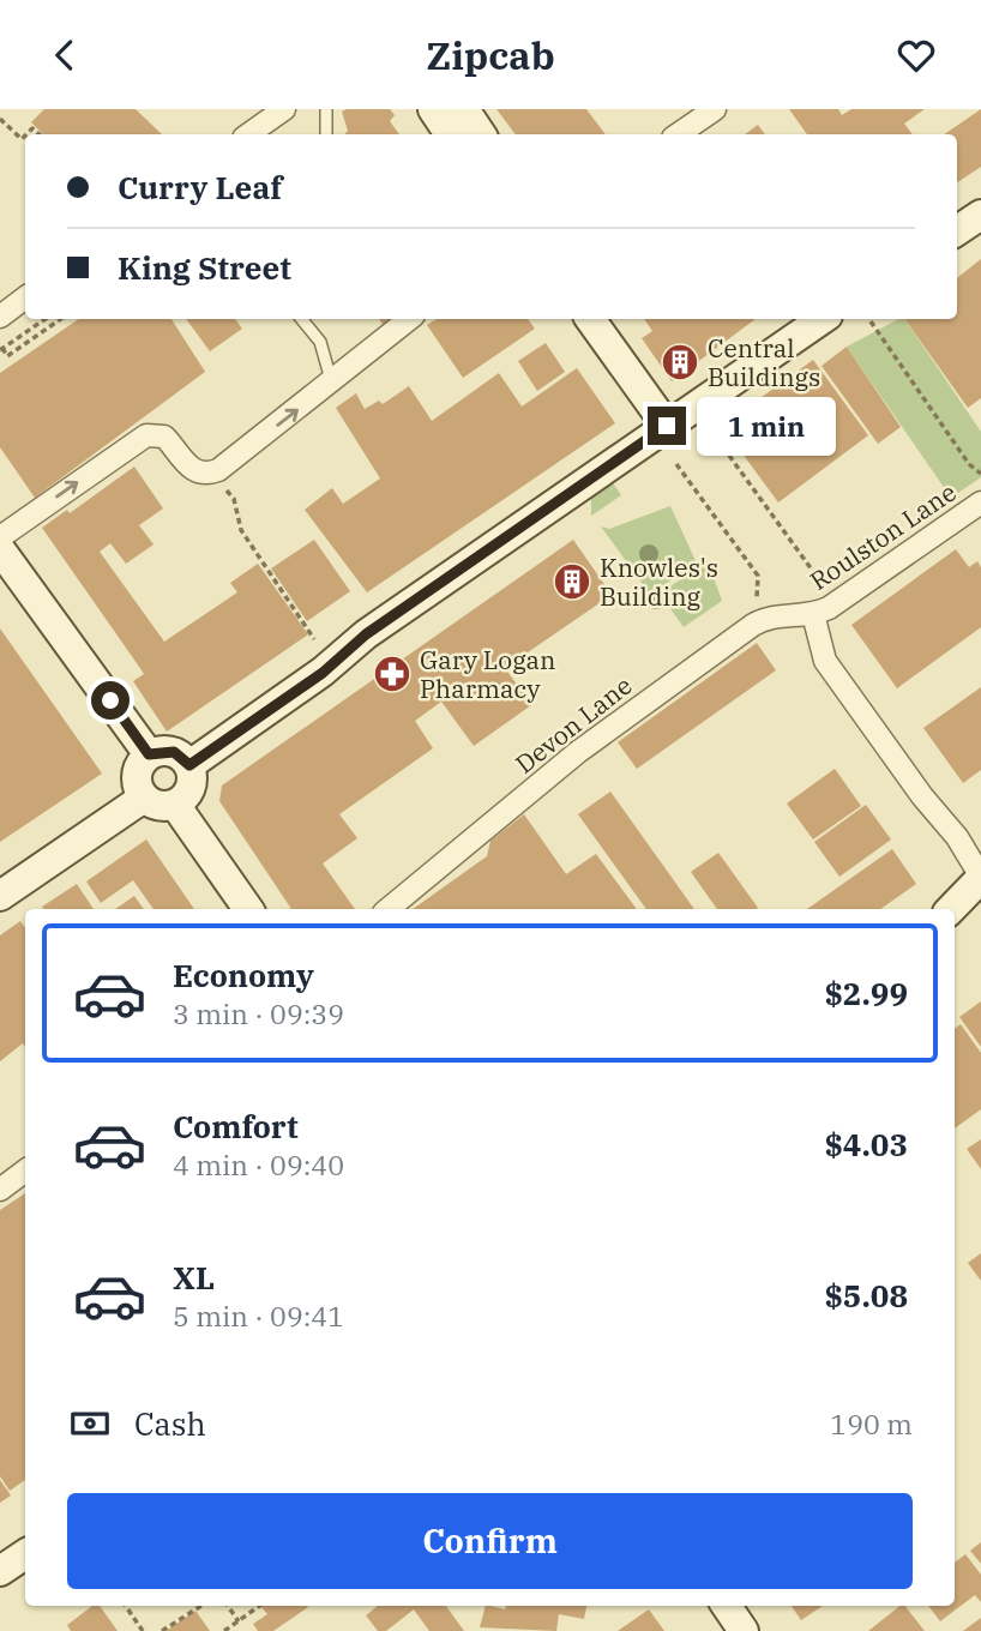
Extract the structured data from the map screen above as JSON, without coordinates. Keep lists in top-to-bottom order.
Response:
{
  "streets": {
    "street": ["Roulston Lane", "Devon Lane"]
  },
  "crossings": [
    ["Roulston Lane", "Devon Lane"]
  ],
  "places": {
    "building": ["Central Buildings", "Knowles's Building"],
    "pharmacy": ["Gary Logan Pharmacy"]
  },
  "page": {
    "header": "Zipcab",
    "banner": ["Curry Leaf", "King Street"],
    "bubble": "1 min",
    "list": [
      {
        "name": "Economy",
        "note": "3 min · 09:39",
        "value": "$2.99"
      },
      {
        "name": "Comfort",
        "note": "4 min · 09:40",
        "value": "$4.03"
      },
      {
        "name": "XL",
        "note": "5 min · 09:41",
        "value": "$5.08"
      }
    ],
    "pay": ["Cash", "190 m"],
    "buttons": "Confirm"
  }
}
